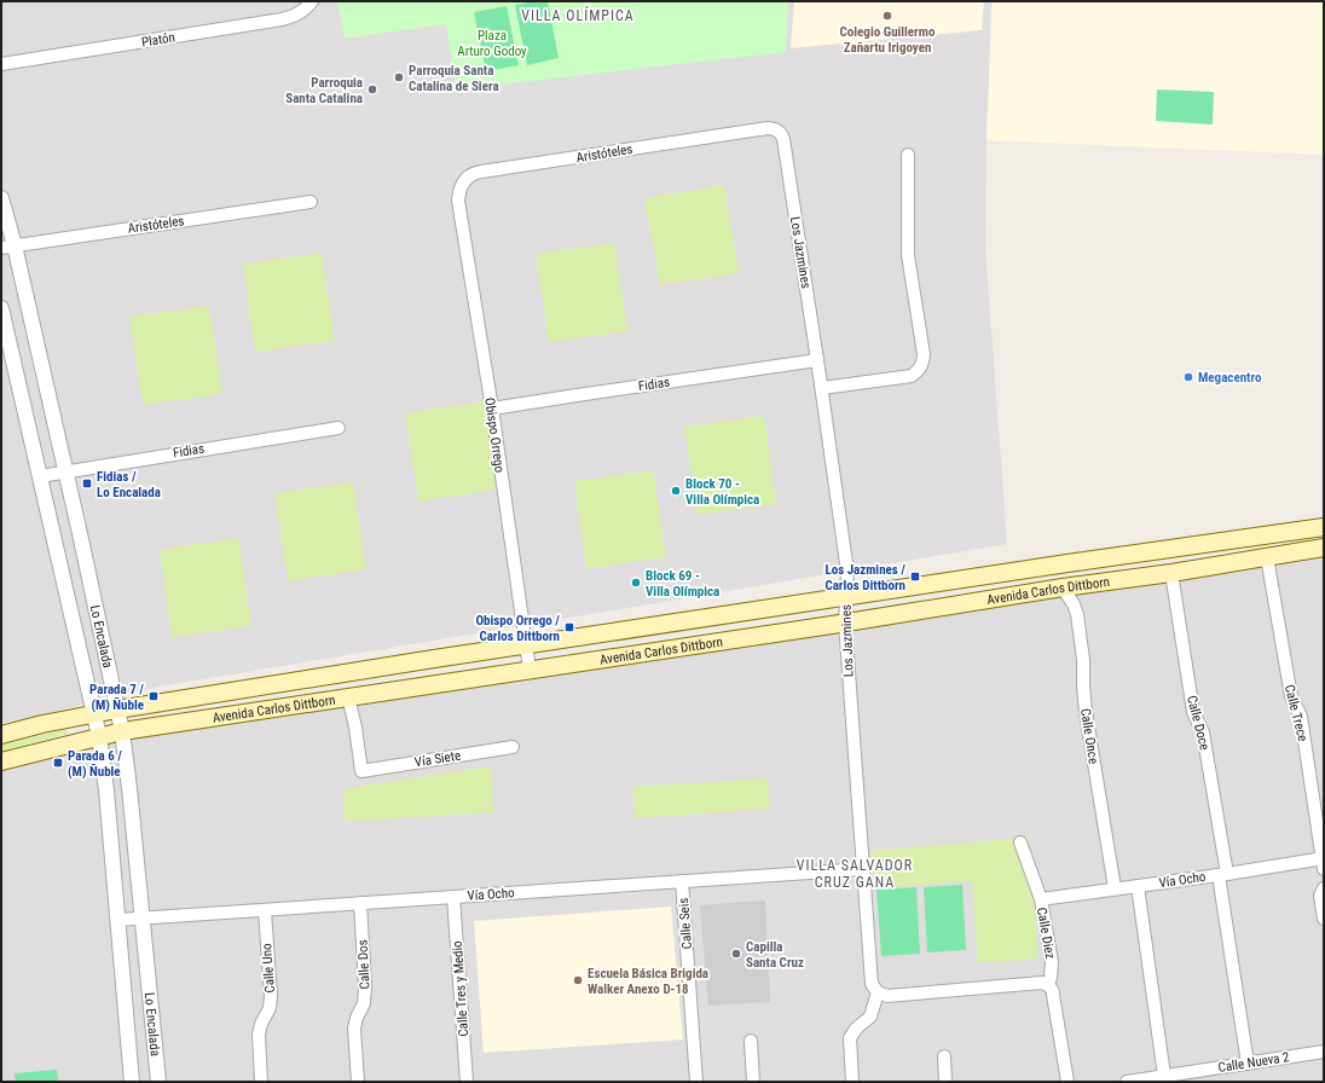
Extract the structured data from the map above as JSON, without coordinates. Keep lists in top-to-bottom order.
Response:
{
  "streets": {
    "main road": ["Avenida Carlos Dittborn"],
    "street": [
      "Platón",
      "Aristóteles",
      "Los Jazmines",
      "Fidias",
      "Obispo Orrego",
      "Lo Encalada",
      "Calle Trece",
      "Calle Doce",
      "Calle Once",
      "Vía Siete",
      "Vía Ocho",
      "Calle Seis",
      "Calle Diez",
      "Calle Dos",
      "Calle Uno",
      "Calle Tres y Medio",
      "Calle Nueva 2"
    ]
  },
  "crossings": [
    ["Aristóteles", "Los Jazmines"],
    ["Aristóteles", "Obispo Orrego"],
    ["Aristóteles", "Lo Encalada"],
    ["Los Jazmines", "Fidias"],
    ["Los Jazmines", "Avenida Carlos Dittborn"],
    ["Los Jazmines", "Vía Ocho"],
    ["Fidias", "Obispo Orrego"],
    ["Fidias", "Lo Encalada"],
    ["Obispo Orrego", "Avenida Carlos Dittborn"],
    ["Avenida Carlos Dittborn", "Lo Encalada"],
    ["Avenida Carlos Dittborn", "Calle Trece"],
    ["Avenida Carlos Dittborn", "Calle Doce"],
    ["Avenida Carlos Dittborn", "Calle Once"],
    ["Avenida Carlos Dittborn", "Vía Siete"],
    ["Lo Encalada", "Vía Ocho"],
    ["Calle Trece", "Vía Ocho"],
    ["Calle Doce", "Vía Ocho"],
    ["Calle Doce", "Calle Nueva 2"],
    ["Calle Once", "Vía Ocho"],
    ["Vía Ocho", "Calle Seis"],
    ["Vía Ocho", "Calle Diez"],
    ["Vía Ocho", "Calle Dos"],
    ["Vía Ocho", "Calle Uno"],
    ["Vía Ocho", "Calle Tres y Medio"]
  ],
  "districts": ["VILLA OLÍMPICA", "VILLA SALVADOR CRUZ GANA"],
  "parks": ["Plaza Arturo Godoy"],
  "places": {
    "other": [
      "Colegio Guillermo Zañartu Irigoyen",
      "Parroquia Santa Catalina de Siera",
      "Parroquia Santa Catalina",
      "Megacentro",
      "Block 70 - Villa Olímpica",
      "Block 69 - Villa Olímpica",
      "Capilla Santa Cruz",
      "Escuela Básica Brigida Walker Anexo D-18"
    ],
    "transit": [
      "Fidias / Lo Encalada",
      "Los Jazmines / Carlos Dittborn",
      "Obispo Orrego / Carlos Dittborn",
      "Parada 7 / (M) Ñuble",
      "Parada 6 / (M) Ñuble"
    ]
  }
}
